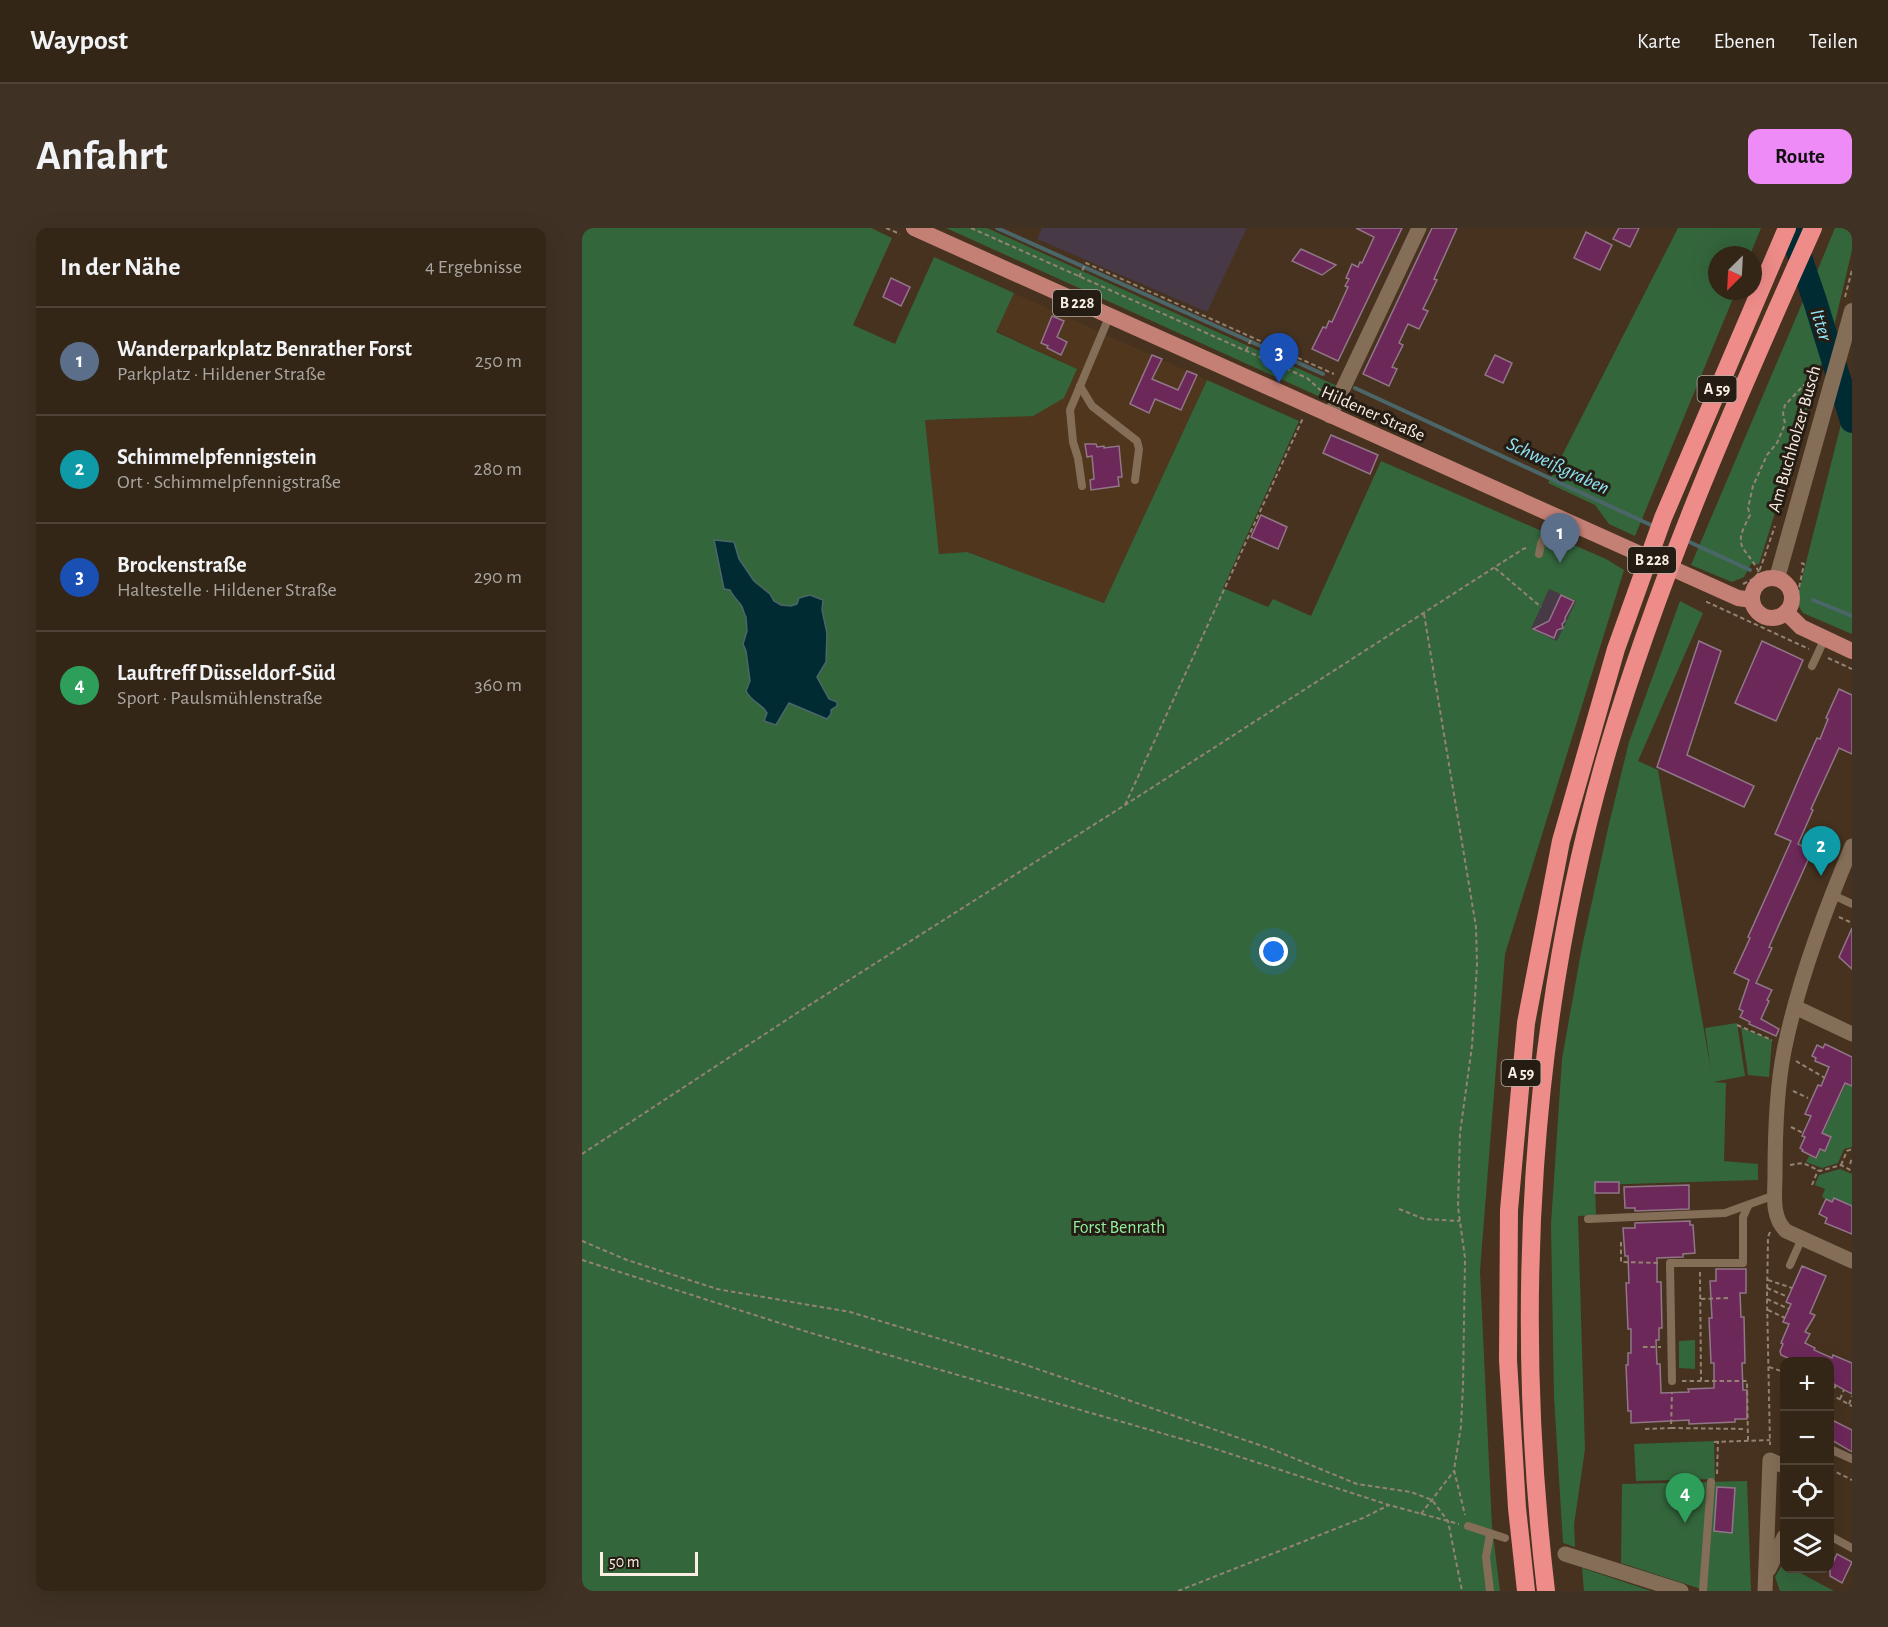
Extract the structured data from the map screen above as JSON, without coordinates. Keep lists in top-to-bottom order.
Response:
{
  "streets": {
    "highway": ["A 59"],
    "main road": ["B 228", "Hildener Straße", "Am Buchholzer Busch"]
  },
  "crossings": [
    ["Hildener Straße", "Am Buchholzer Busch"]
  ],
  "water": ["Itter", "Schweißgraben"],
  "parks": ["Forst Benrath"],
  "scale_bar": "50 m",
  "north": "bottom left",
  "page": {
    "header": "Waypost",
    "nav": ["Karte", "Ebenen", "Teilen"],
    "buttons": "Route",
    "title": "Anfahrt",
    "heading": ["In der Nähe", "4 Ergebnisse"],
    "list": [
      {
        "mark": "1",
        "name": "Wanderparkplatz Benrather Forst",
        "note": "Parkplatz · Hildener Straße",
        "value": "250 m"
      },
      {
        "mark": "2",
        "name": "Schimmelpfennigstein",
        "note": "Ort · Schimmelpfennigstraße",
        "value": "280 m"
      },
      {
        "mark": "3",
        "name": "Brockenstraße",
        "note": "Haltestelle · Hildener Straße",
        "value": "290 m"
      },
      {
        "mark": "4",
        "name": "Lauftreff Düsseldorf-Süd",
        "note": "Sport · Paulsmühlenstraße",
        "value": "360 m"
      }
    ],
    "pins": [
      "3",
      "1",
      "2",
      "4"
    ],
    "map_buttons": ["+", "−"],
    "scale": "50 m"
  }
}
